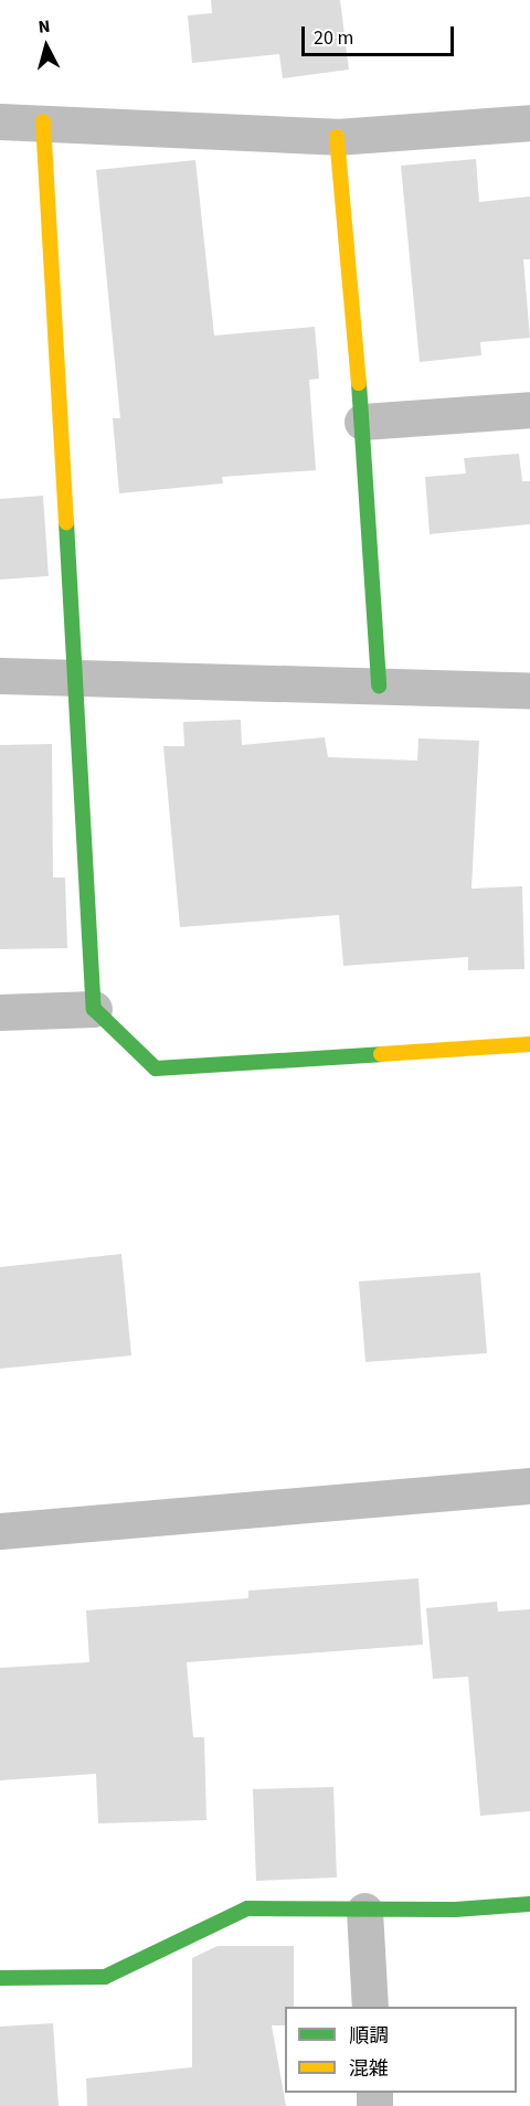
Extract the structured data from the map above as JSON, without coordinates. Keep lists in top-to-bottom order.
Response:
{
  "legend": ["順調", "混雑"],
  "scale_bar": "20 m",
  "north": "top"
}
